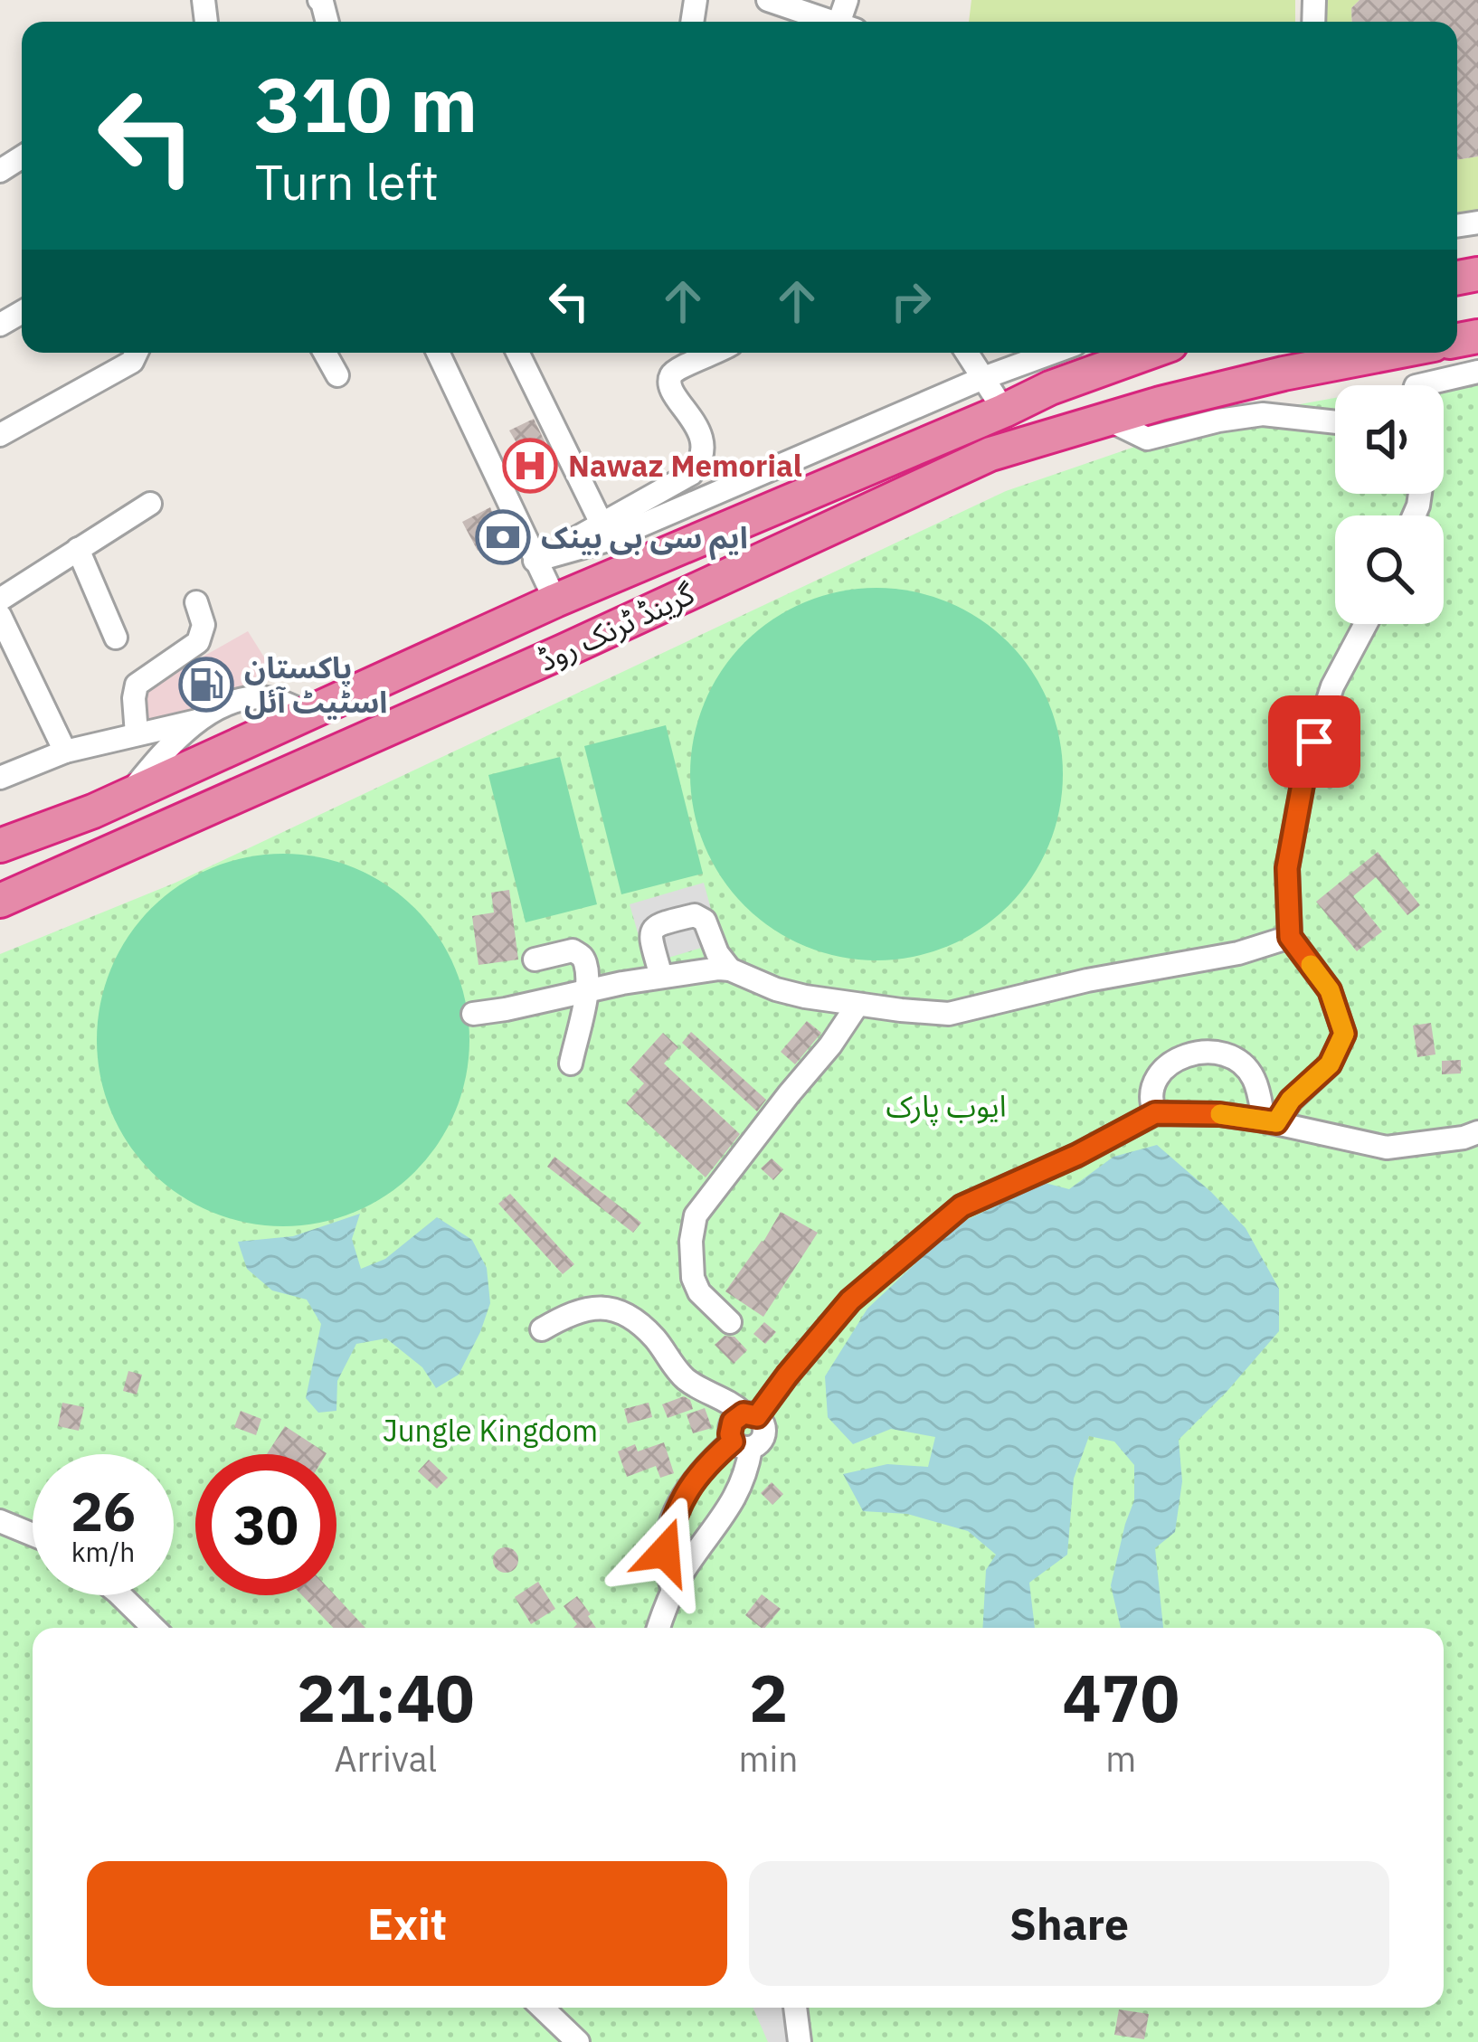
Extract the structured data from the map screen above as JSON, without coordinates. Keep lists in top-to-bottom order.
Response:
{
  "streets": {
    "highway": ["گرینڈ ٹرنک روڈ"]
  },
  "parks": ["ایوب پارک", "Jungle Kingdom"],
  "places": {
    "hospital": ["Nawaz Memorial"],
    "bank": ["ایم سی بی بینک"],
    "fuel station": ["پاکستان اسٹیٹ آئل"]
  },
  "page": {
    "turn": ["310 m", "Turn left"],
    "speed": "26 km/h",
    "limit": "30",
    "eta": [
      "21:40",
      "Arrival",
      "2",
      "min",
      "470",
      "m"
    ],
    "buttons": ["Exit", "Share"]
  }
}
